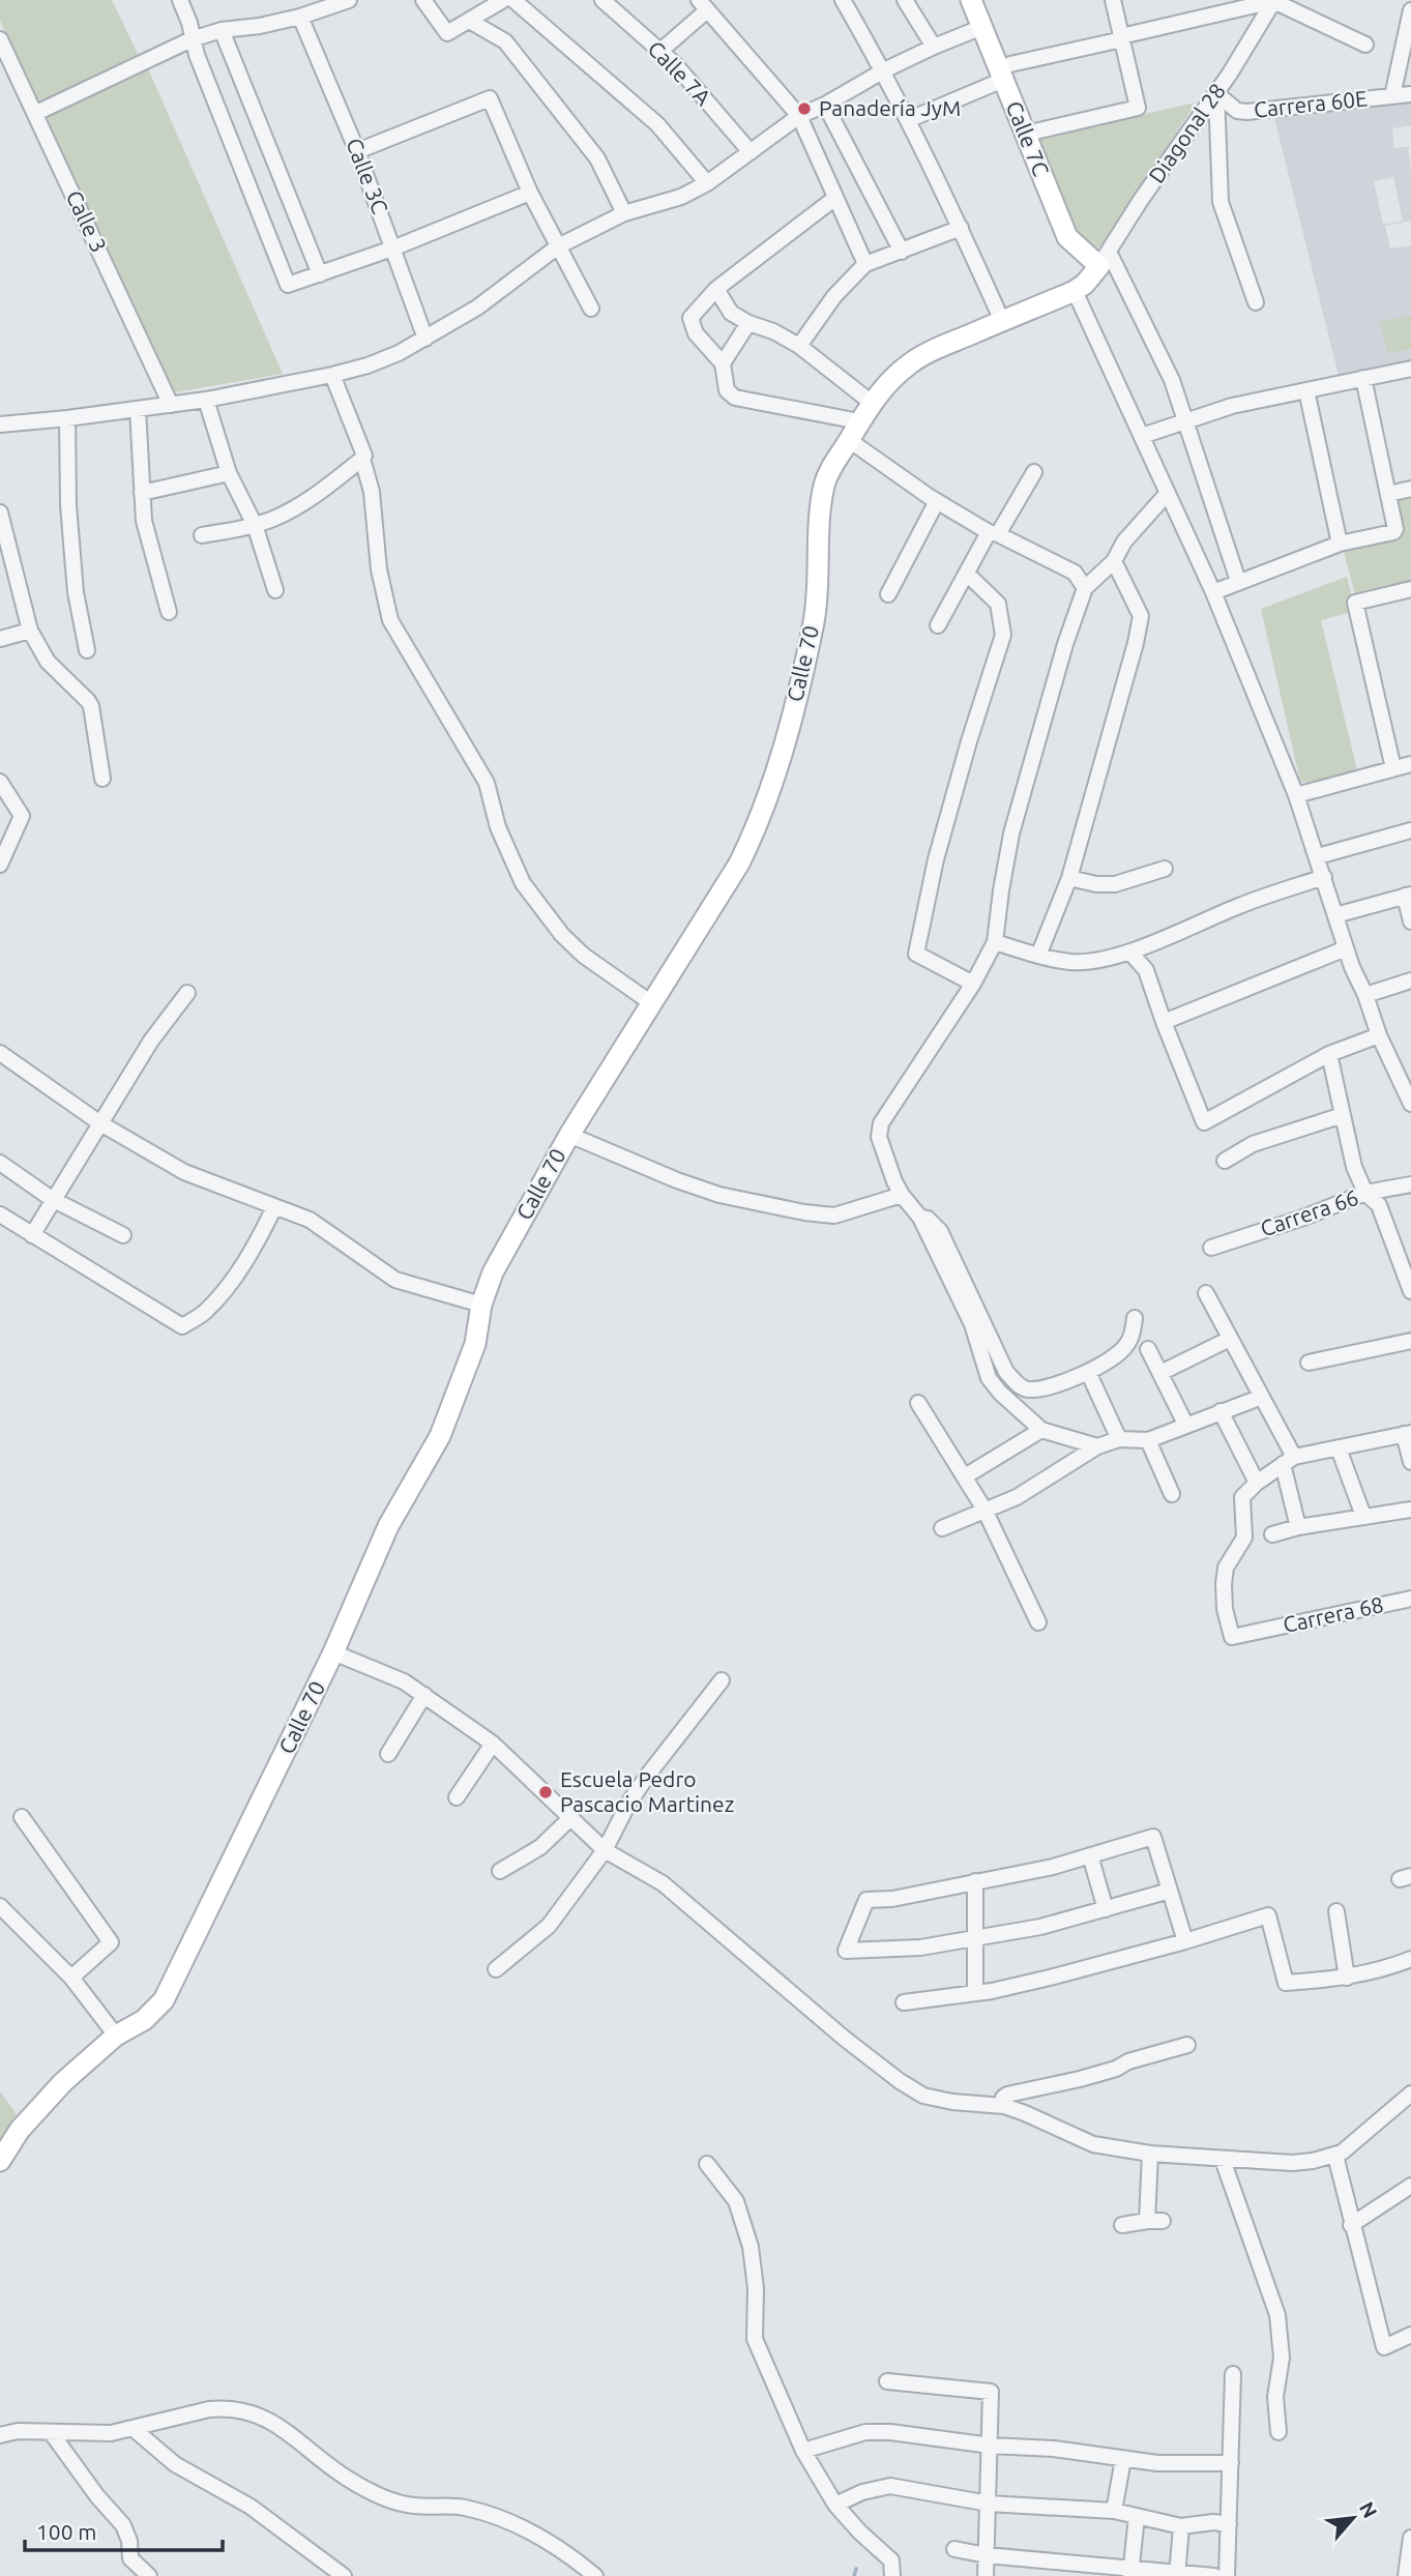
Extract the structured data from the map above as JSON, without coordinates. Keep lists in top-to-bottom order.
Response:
{
  "streets": {
    "street": [
      "Calle 7A",
      "Carrera 60E",
      "Diagonal 28",
      "Calle 7C",
      "Calle 3C",
      "Calle 3",
      "Calle 70",
      "Carrera 66",
      "Carrera 68"
    ]
  },
  "crossings": [
    ["Carrera 60E", "Diagonal 28"],
    ["Diagonal 28", "Calle 7C"],
    ["Diagonal 28", "Calle 70"],
    ["Calle 7C", "Calle 70"]
  ],
  "places": ["Panadería JyM", "Escuela Pedro Pascacio Martinez"],
  "scale_bar": "100 m",
  "north": "top right"
}
